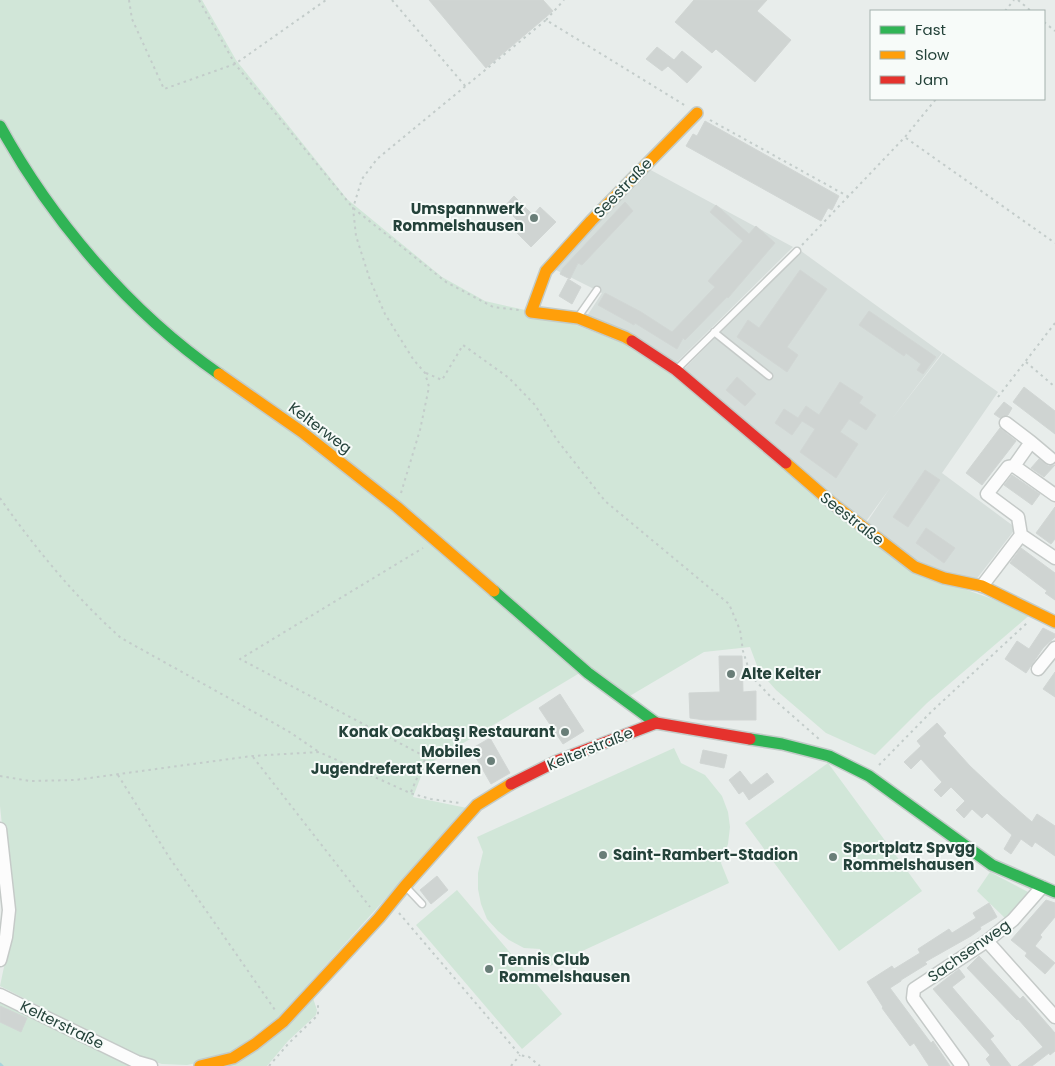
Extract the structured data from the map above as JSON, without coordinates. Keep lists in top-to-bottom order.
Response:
{
  "streets": {
    "street": [
      "Seestraße",
      "Kelterweg",
      "Kelterstraße",
      "Sachsenweg"
    ]
  },
  "crossings": [
    ["Kelterweg", "Kelterstraße"]
  ],
  "places": [
    "Umspannwerk Rommelshausen",
    "Alte Kelter",
    "Konak Ocakbaşı Restaurant",
    "Mobiles Jugendreferat Kernen",
    "Saint-Rambert-Stadion",
    "Sportplatz Spvgg Rommelshausen",
    "Tennis Club Rommelshausen"
  ],
  "legend": ["Fast", "Slow", "Jam"]
}
